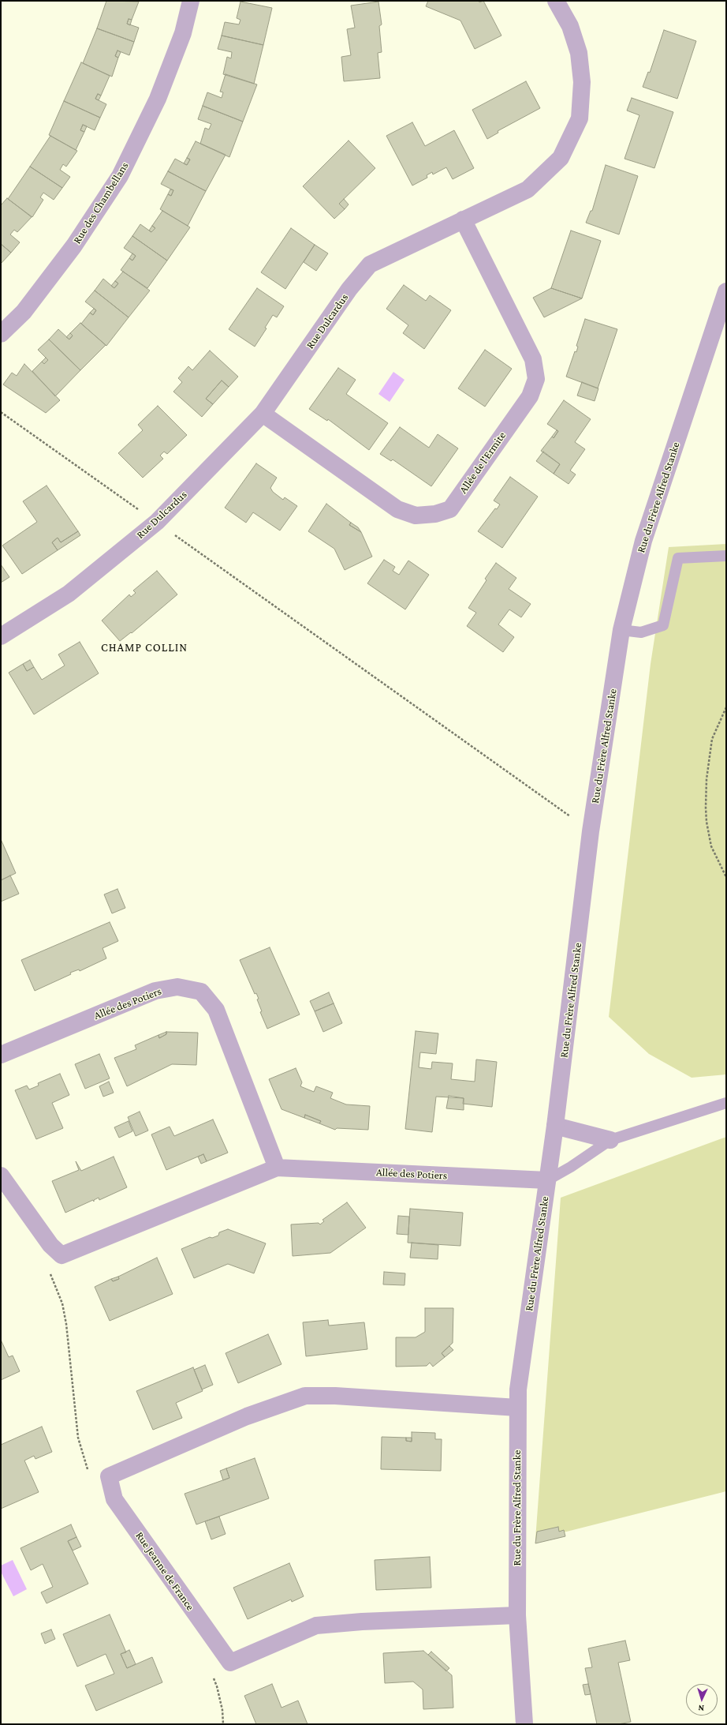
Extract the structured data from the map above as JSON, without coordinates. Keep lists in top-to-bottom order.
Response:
{
  "streets": {
    "street": [
      "Rue des Chambellans",
      "Rue Dulcardus",
      "Allée de l'Ermite",
      "Rue du Frère Alfred Stanke",
      "Allée des Potiers",
      "Rue Jeanne de France"
    ]
  },
  "crossings": [
    ["Rue Dulcardus", "Allée de l'Ermite"],
    ["Rue du Frère Alfred Stanke", "Allée des Potiers"],
    ["Rue du Frère Alfred Stanke", "Rue Jeanne de France"]
  ],
  "districts": ["CHAMP COLLIN"],
  "north": "bottom"
}
